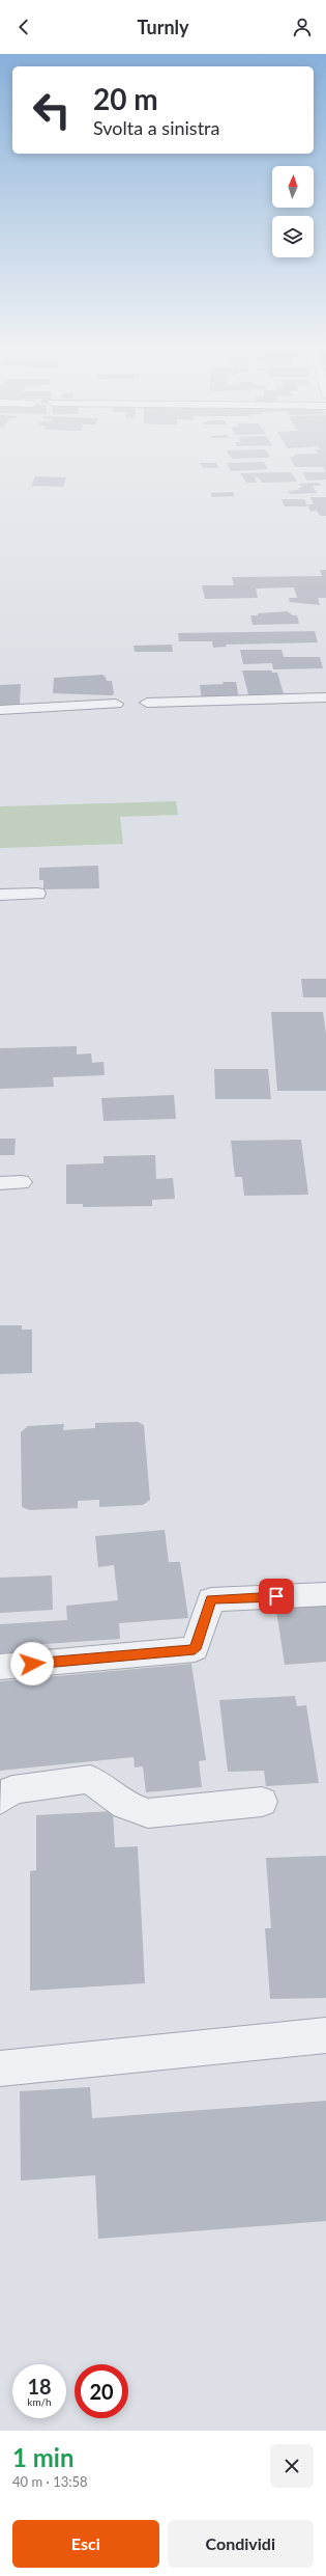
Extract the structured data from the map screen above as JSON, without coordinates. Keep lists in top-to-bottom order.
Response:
{
  "north": "top",
  "page": {
    "header": "Turnly",
    "turn": ["20 m", "Svolta a sinistra"],
    "speed": "18 km/h",
    "limit": "20",
    "heading": ["1 min", "40 m · 13:58"],
    "buttons": ["Esci", "Condividi"]
  }
}
